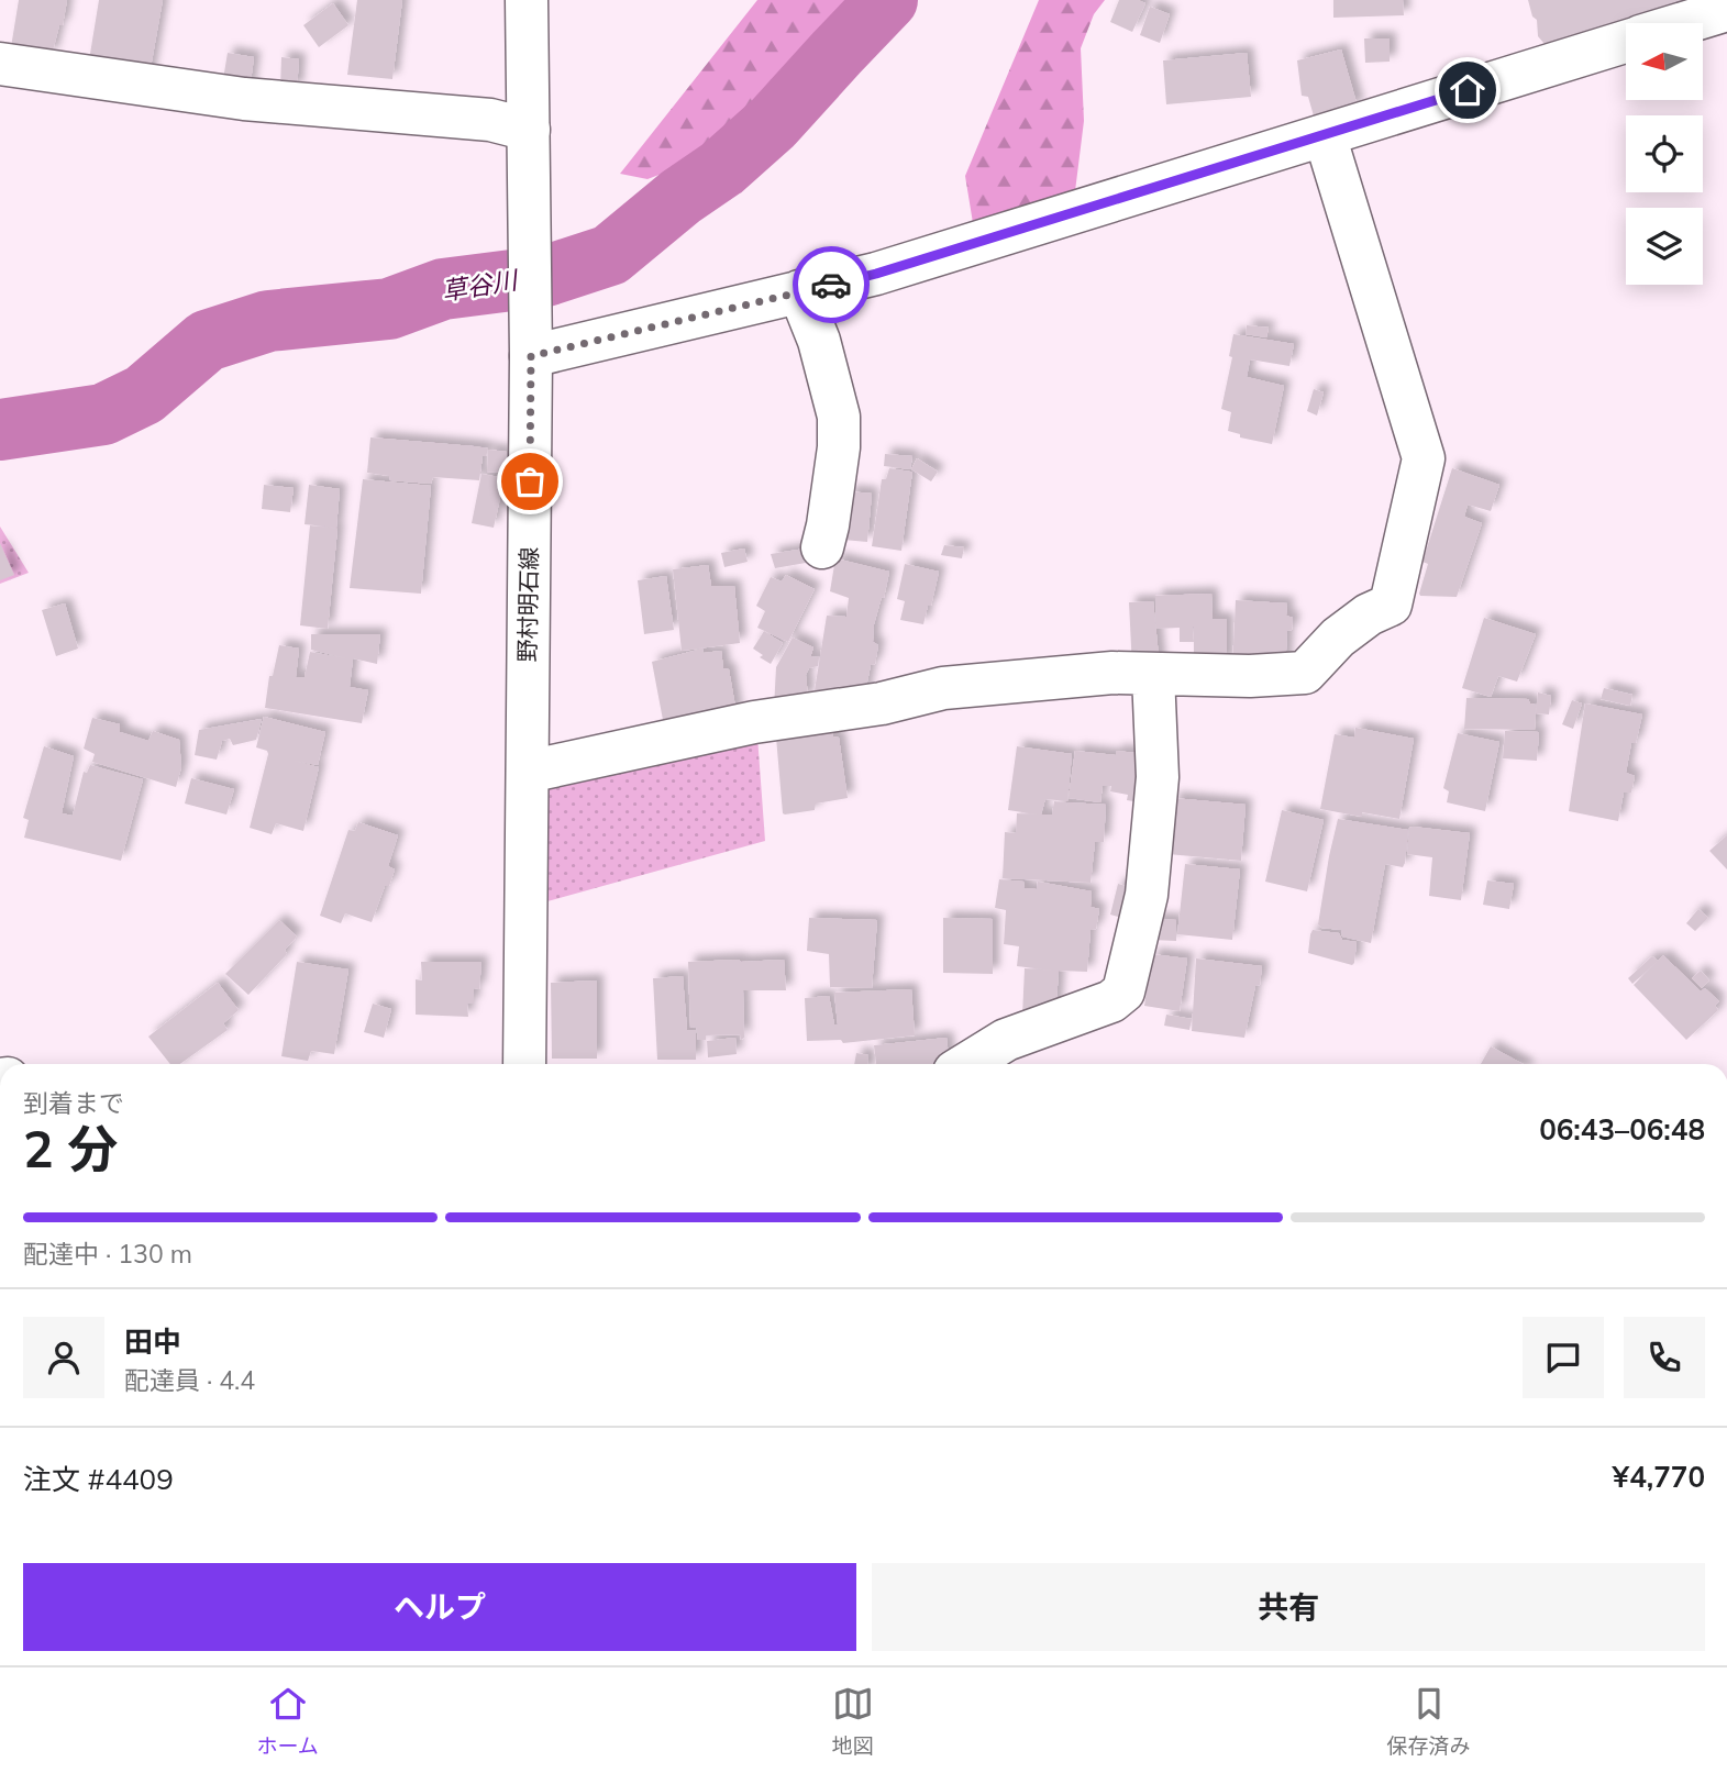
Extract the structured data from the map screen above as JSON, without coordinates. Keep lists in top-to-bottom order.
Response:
{
  "streets": {
    "street": ["野村明石線"]
  },
  "water": ["草谷川"],
  "north": "left",
  "page": {
    "heading": ["2 分", "到着まで", "06:43–06:48"],
    "panel": [
      "田中",
      "配達員 · 4.4",
      "注文 #4409",
      "¥4,770"
    ],
    "bar": "配達中 · 130 m",
    "buttons": ["ヘルプ", "共有"],
    "tabs": ["ホーム", "地図", "保存済み"]
  }
}
